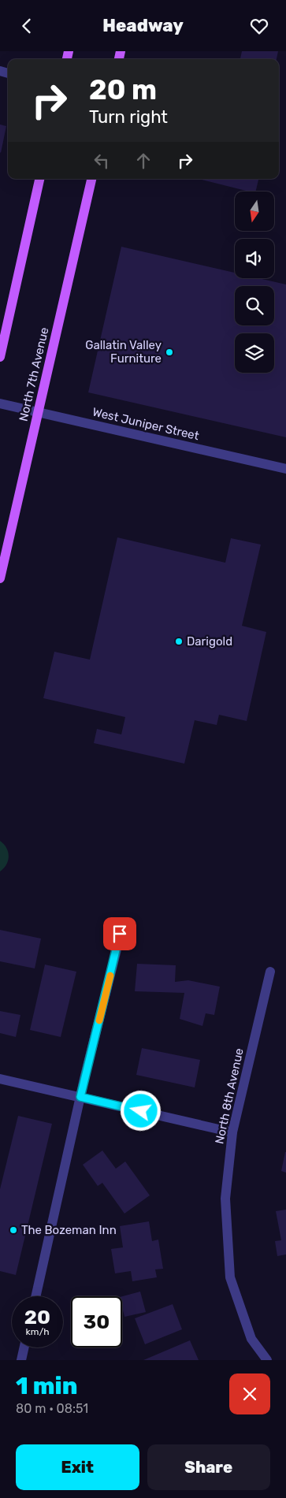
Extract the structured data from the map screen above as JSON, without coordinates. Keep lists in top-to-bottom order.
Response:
{
  "streets": {
    "main road": ["North 7th Avenue"],
    "street": ["West Juniper Street", "North 8th Avenue"]
  },
  "crossings": [
    ["North 7th Avenue", "West Juniper Street"]
  ],
  "places": ["Gallatin Valley Furniture", "Darigold", "The Bozeman Inn"],
  "north": "bottom",
  "page": {
    "header": "Headway",
    "turn": ["20 m", "Turn right"],
    "speed": "20 km/h",
    "limit": "30",
    "heading": ["1 min", "80 m · 08:51"],
    "buttons": ["Exit", "Share"]
  }
}
